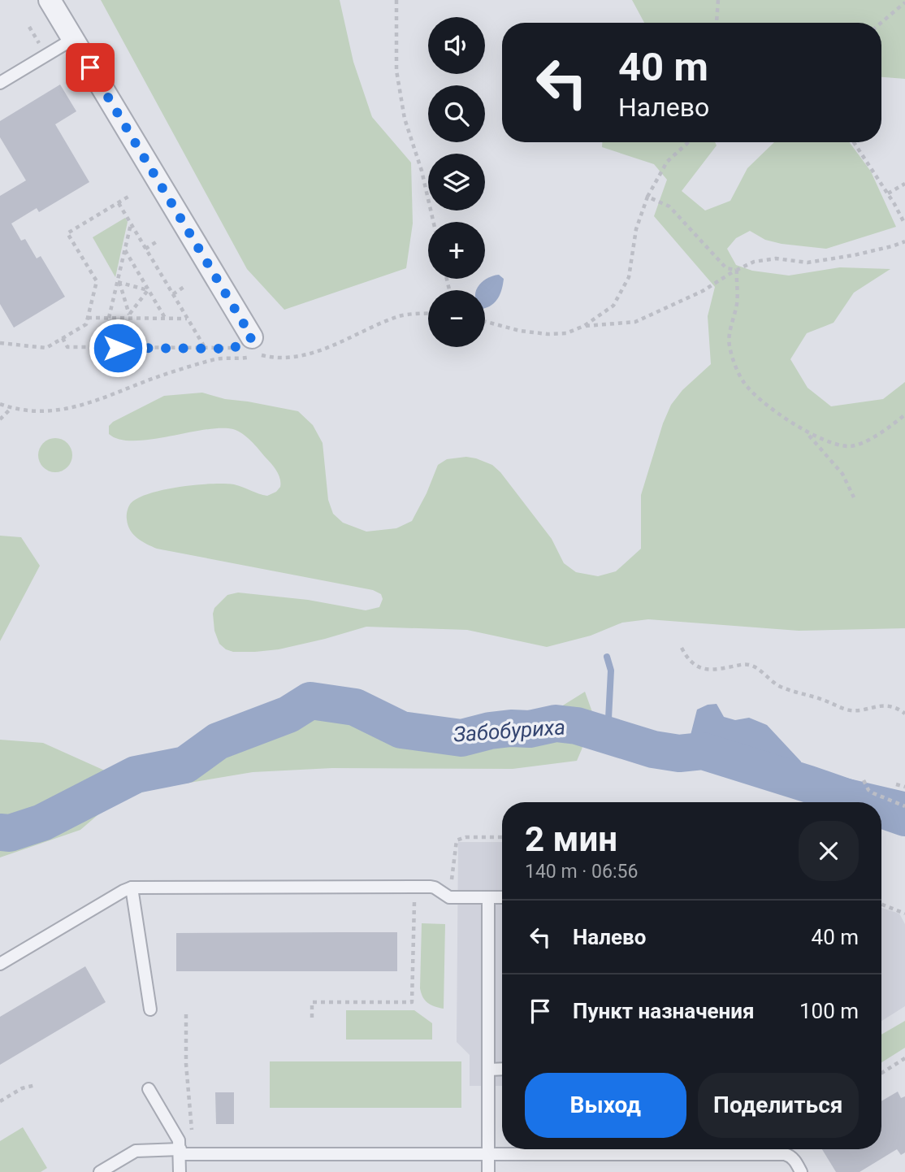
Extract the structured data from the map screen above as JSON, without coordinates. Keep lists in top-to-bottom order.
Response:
{
  "water": ["Забобуриха"],
  "page": {
    "map_buttons": ["+", "−"],
    "turn": ["40 m", "Налево"],
    "heading": ["2 мин", "140 m · 06:56"],
    "list": [
      {
        "name": "Налево",
        "value": "40 m"
      },
      {
        "name": "Пункт назначения",
        "value": "100 m"
      }
    ],
    "buttons": ["Выход", "Поделиться"]
  }
}
